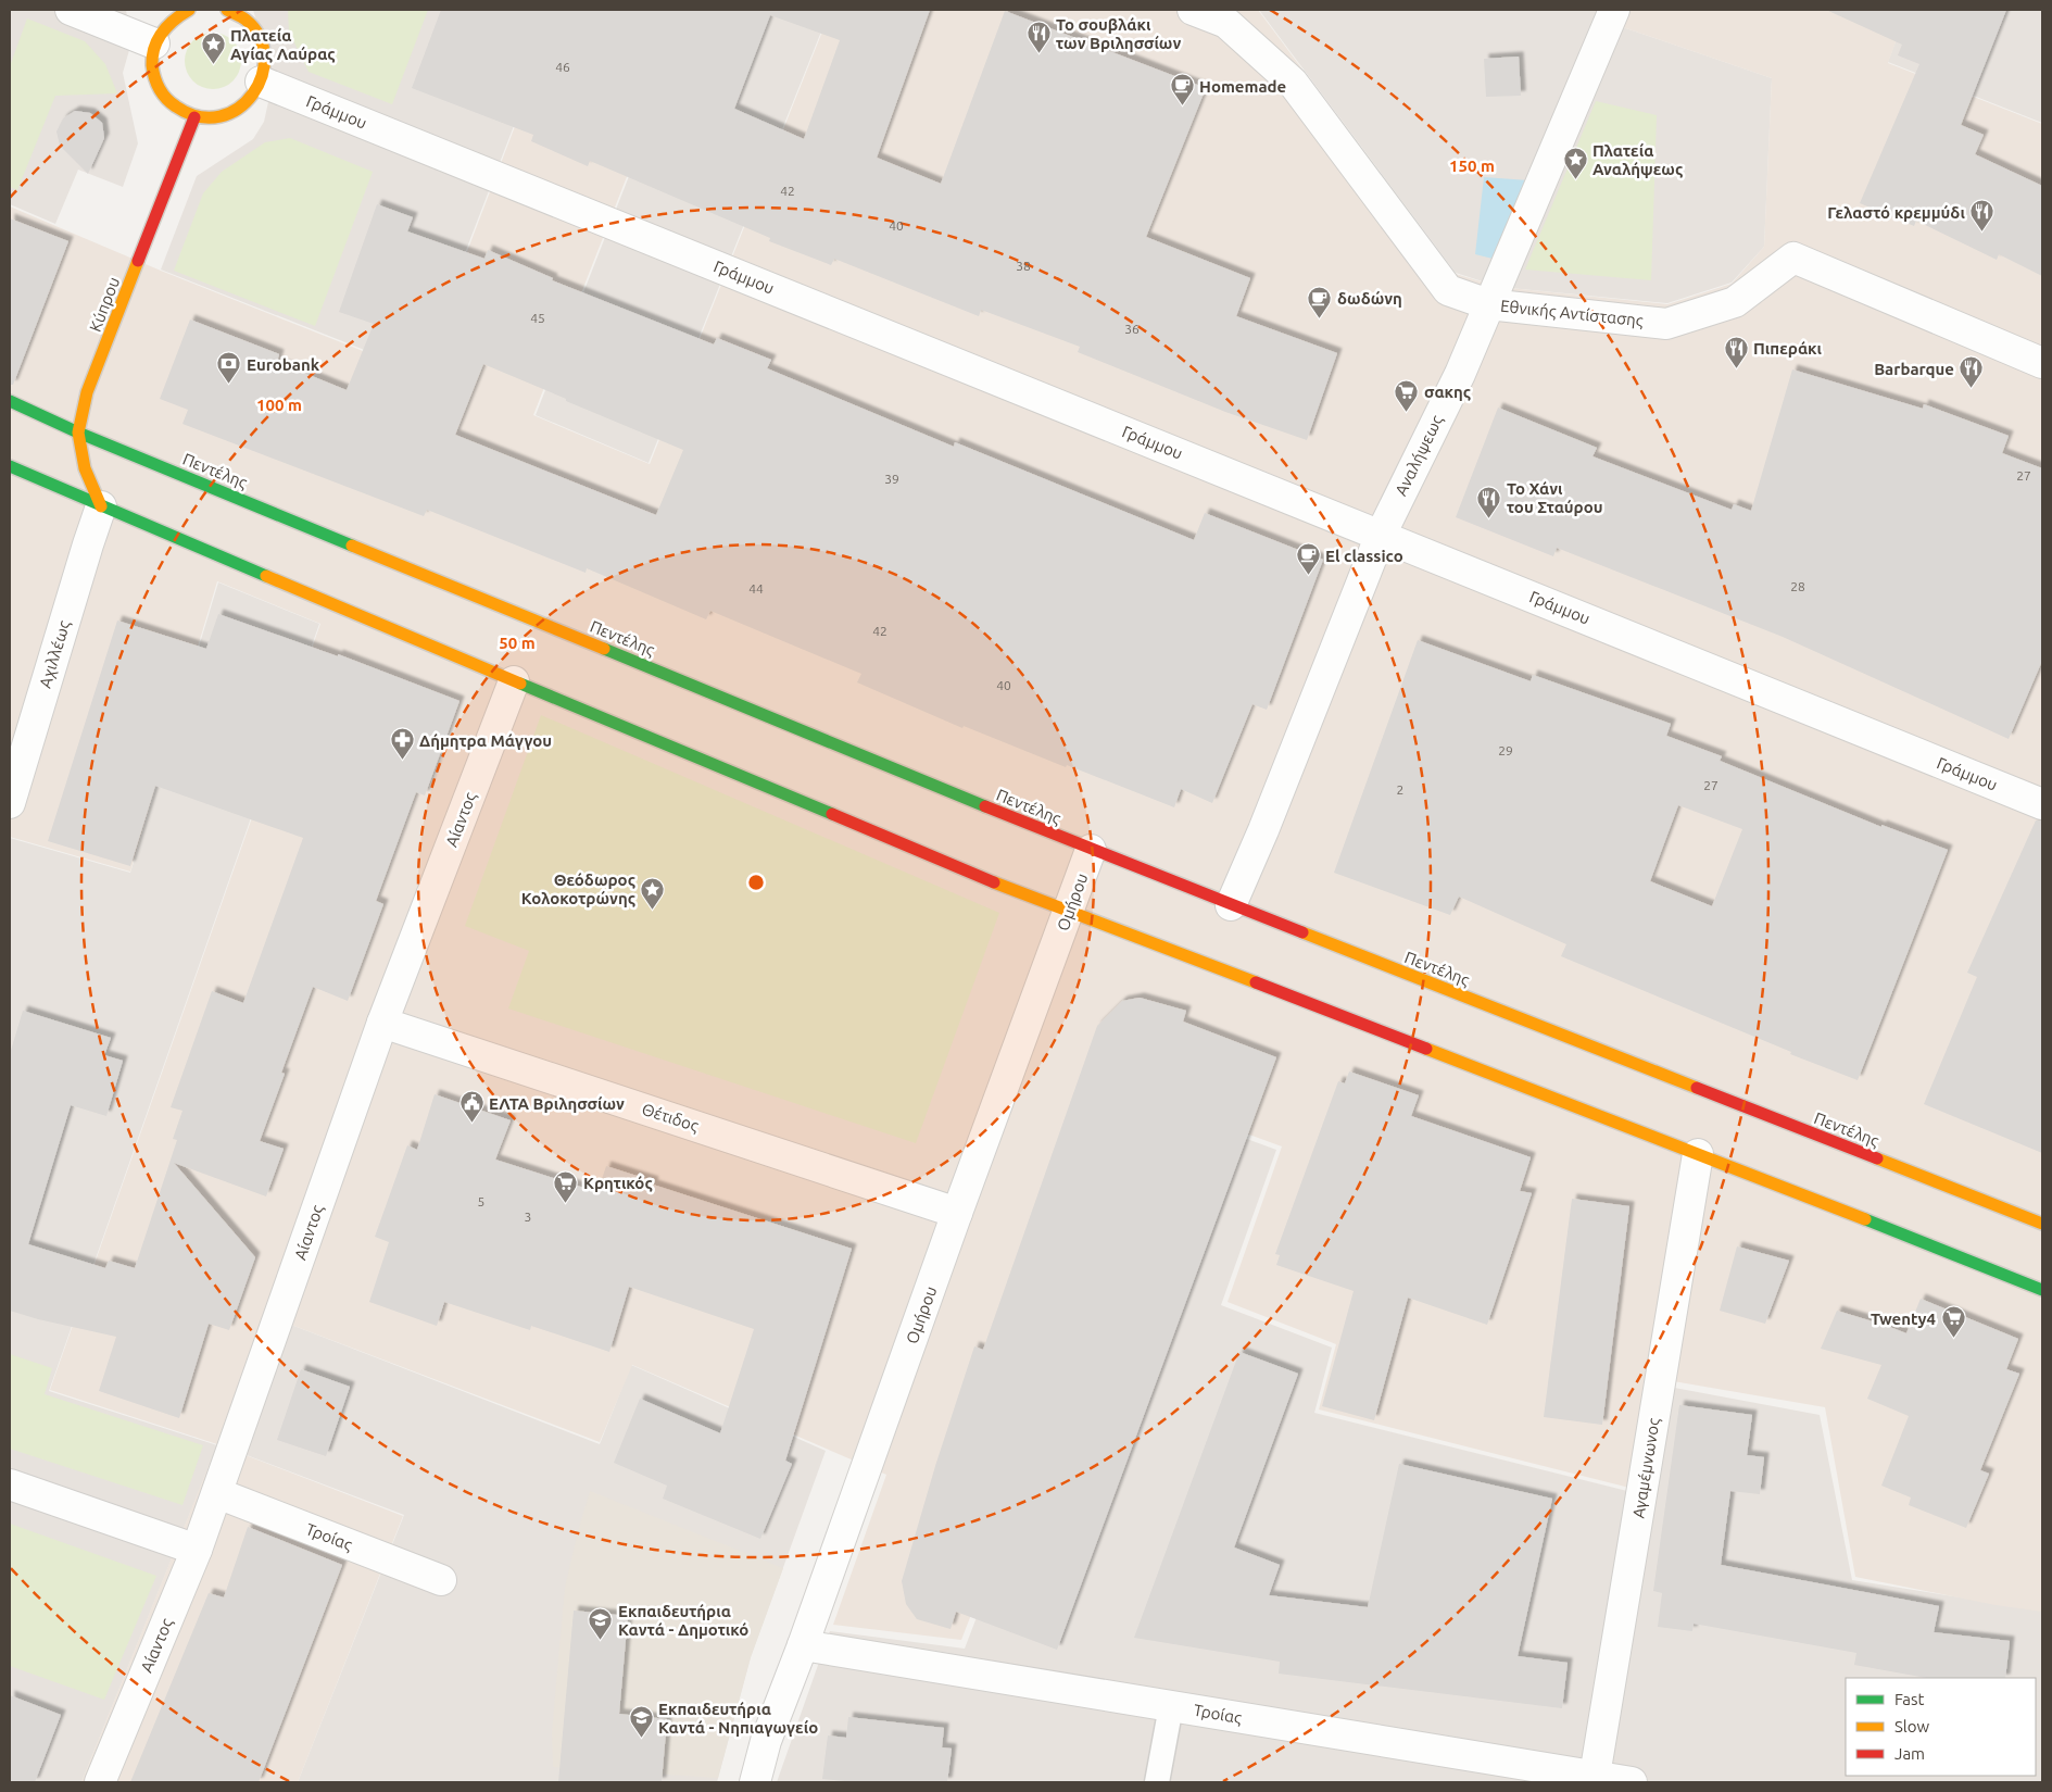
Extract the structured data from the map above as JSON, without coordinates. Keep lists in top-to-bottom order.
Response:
{
  "streets": {
    "main road": ["Κύπρου", "Πεντέλης"],
    "street": [
      "Γράμμου",
      "Εθνικής Αντίστασης",
      "Αναλήψεως",
      "Αχιλλέως",
      "Αίαντος",
      "Ομήρου",
      "Θέτιδος",
      "Αγαμέμνωνος",
      "Τροίας"
    ]
  },
  "crossings": [
    ["Γράμμου", "Αναλήψεως"],
    ["Κύπρου", "Πεντέλης"],
    ["Κύπρου", "Αχιλλέως"],
    ["Εθνικής Αντίστασης", "Αναλήψεως"],
    ["Αναλήψεως", "Πεντέλης"],
    ["Πεντέλης", "Ομήρου"],
    ["Αίαντος", "Θέτιδος"],
    ["Αίαντος", "Τροίας"],
    ["Ομήρου", "Θέτιδος"],
    ["Ομήρου", "Τροίας"],
    ["Αγαμέμνωνος", "Τροίας"]
  ],
  "places": {
    "restaurant": [
      "Το σουβλάκι των Βριλησσίων",
      "Γελαστό κρεμμύδι",
      "Πιπεράκι",
      "Barbarque",
      "Το Χάνι του Σταύρου"
    ],
    "place": ["Πλατεία Αγίας Λαύρας", "Πλατεία Αναλήψεως", "Θεόδωρος Κολοκοτρώνης"],
    "cafe": ["Homemade", "δωδώνη", "El classico"],
    "bank": ["Eurobank"],
    "supermarket": ["σακης", "Κρητικός", "Twenty4"],
    "pharmacy": ["Δήμητρα Μάγγου"],
    "public building": ["ΕΛΤΑ Βριλησσίων"],
    "school or university": ["Εκπαιδευτήρια Καντά - Δημοτικό", "Εκπαιδευτήρια Καντά - Νηπιαγωγείο"]
  },
  "house_numbers": [
    "46",
    "42",
    "40",
    "38",
    "45",
    "36",
    "27",
    "39",
    "28",
    "44",
    "42",
    "40",
    "29",
    "27",
    "2",
    "5",
    "3"
  ],
  "legend": ["Fast", "Slow", "Jam"],
  "rings": ["150 m", "100 m", "50 m"]
}
